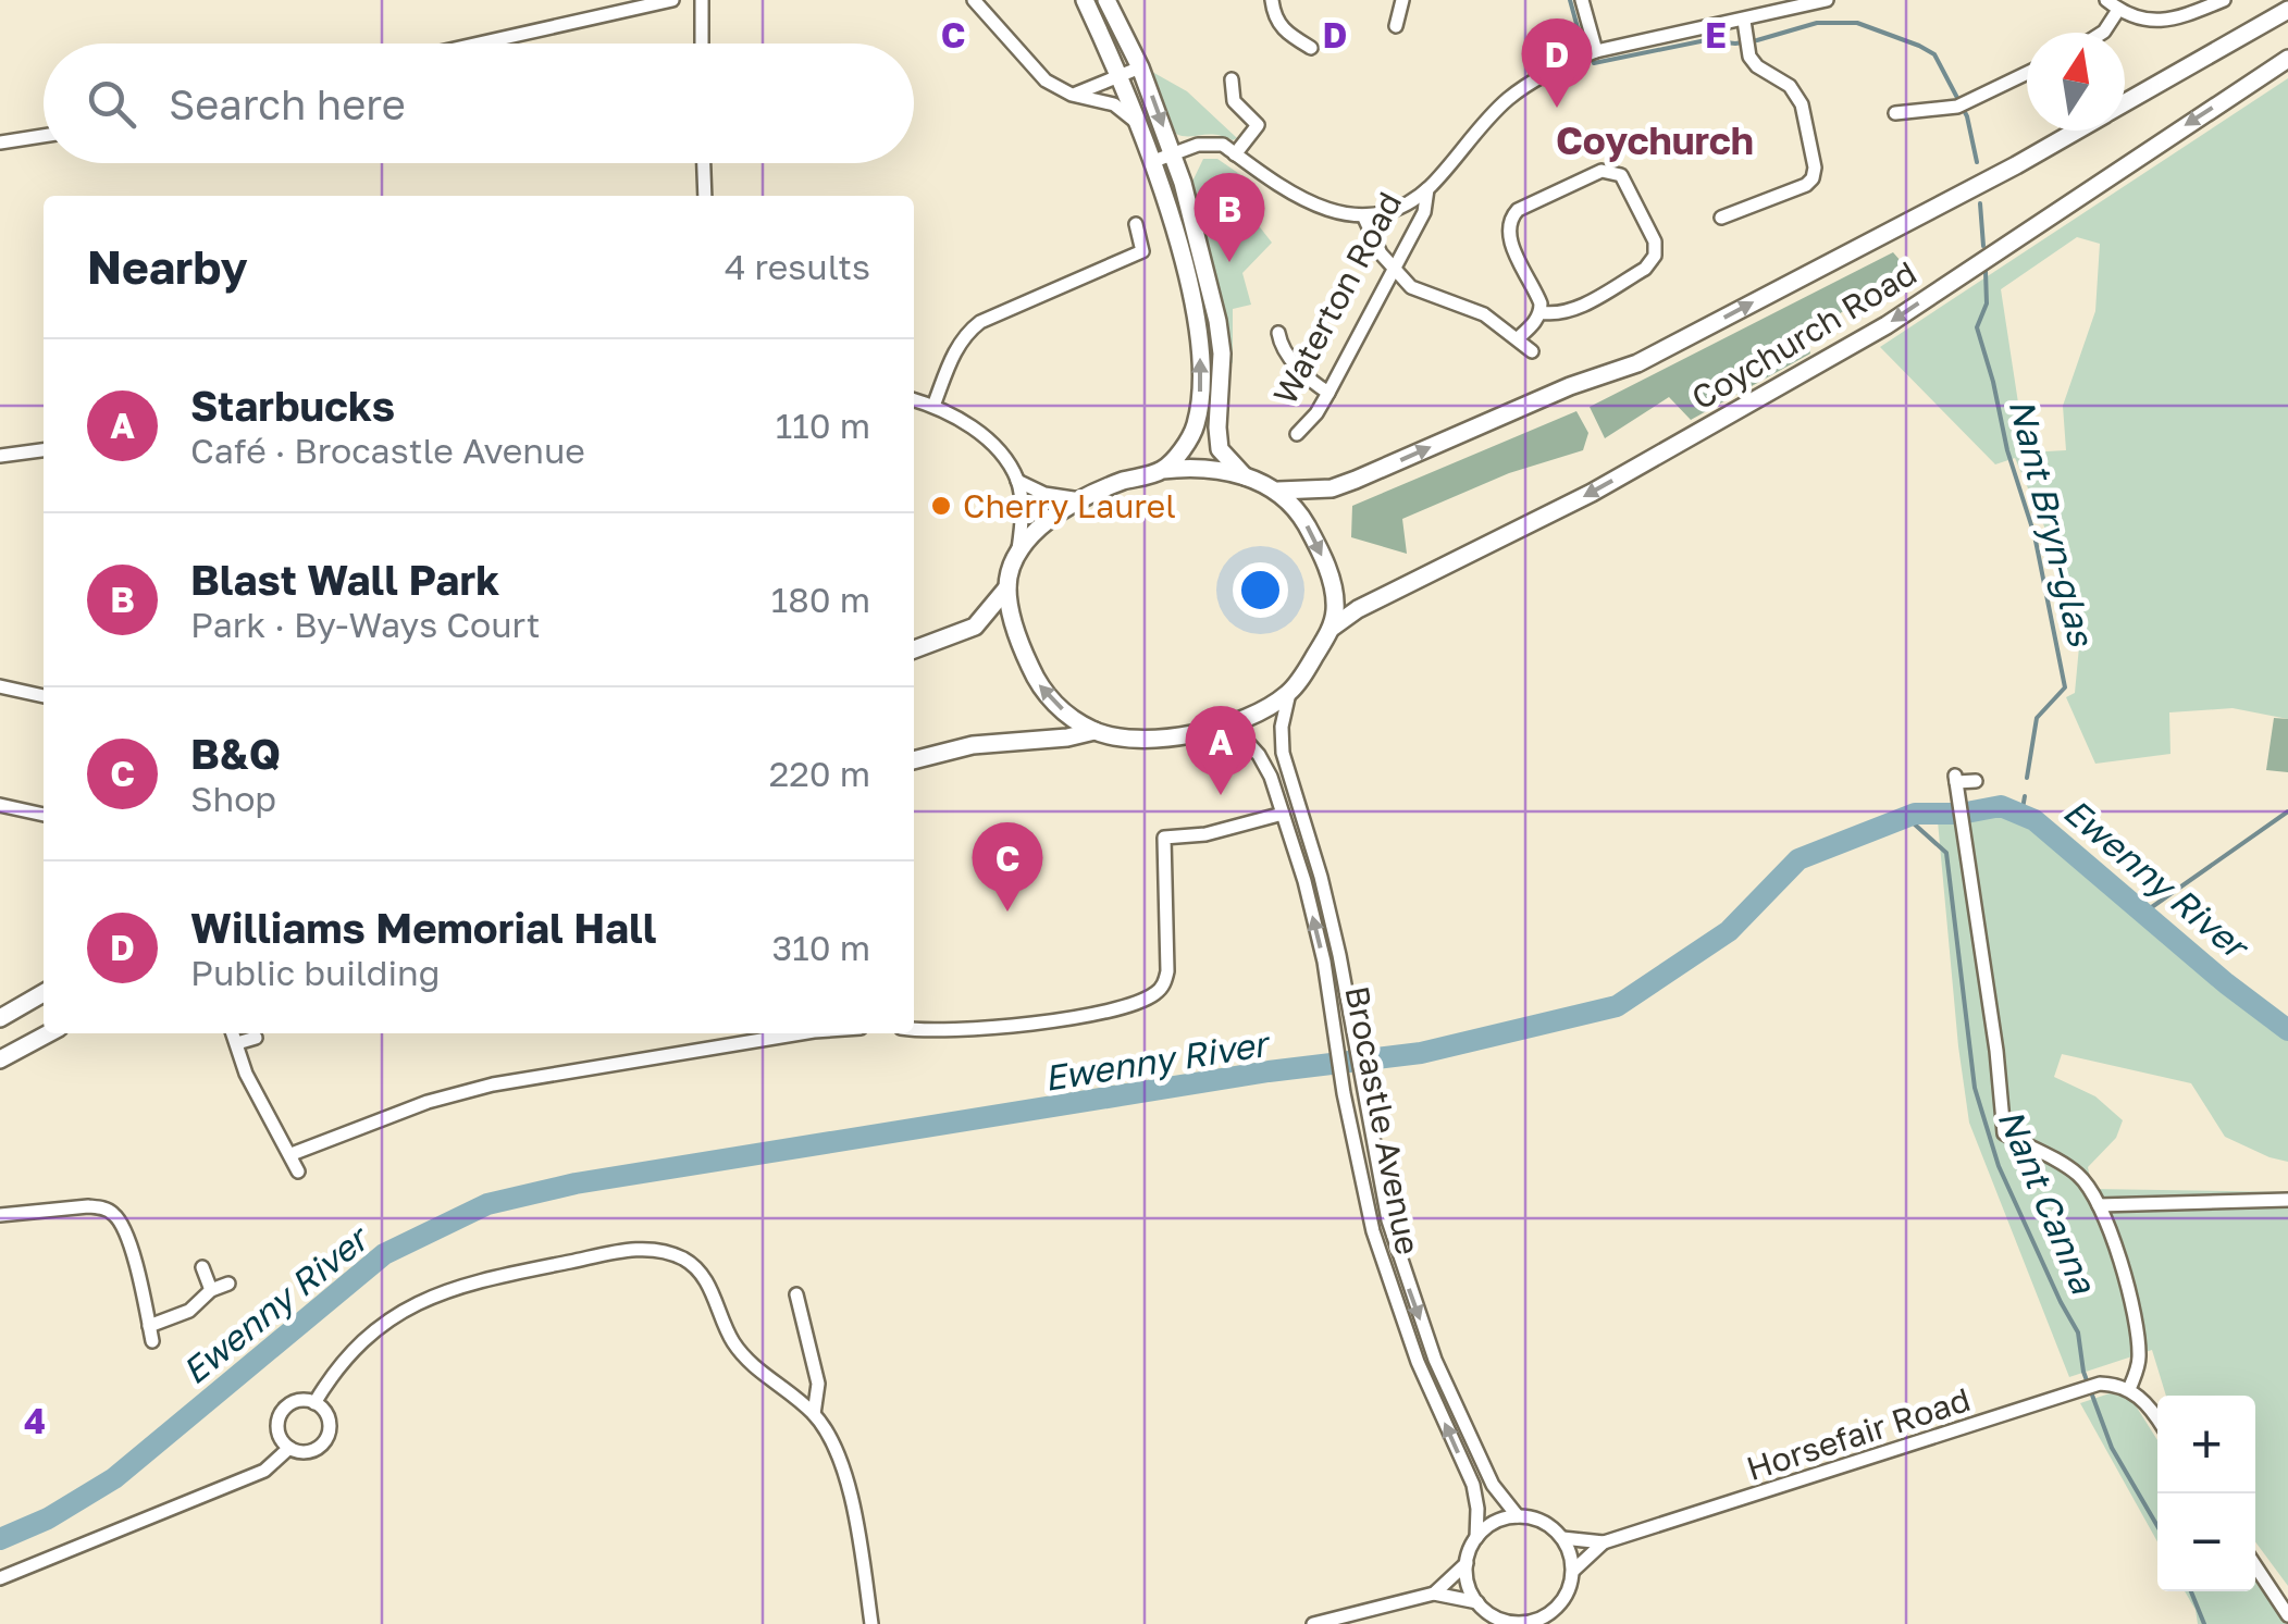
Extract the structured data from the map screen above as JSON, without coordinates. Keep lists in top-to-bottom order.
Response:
{
  "streets": {
    "main road": ["Coychurch Road"],
    "street": ["Waterton Road", "Brocastle Avenue", "Horsefair Road"]
  },
  "crossings": [
    ["Coychurch Road", "Brocastle Avenue"],
    ["Brocastle Avenue", "Horsefair Road"]
  ],
  "districts": ["Coychurch"],
  "water": ["Nant Bryn-glas", "Ewenny River", "Nant Canna"],
  "places": ["Cherry Laurel"],
  "north": "top",
  "page": {
    "pins": [
      "D",
      "B",
      "A",
      "C"
    ],
    "search": "Search here",
    "heading": ["Nearby", "4 results"],
    "list": [
      {
        "mark": "A",
        "name": "Starbucks",
        "note": "Café · Brocastle Avenue",
        "value": "110 m"
      },
      {
        "mark": "B",
        "name": "Blast Wall Park",
        "note": "Park · By-Ways Court",
        "value": "180 m"
      },
      {
        "mark": "C",
        "name": "B&Q",
        "note": "Shop",
        "value": "220 m"
      },
      {
        "mark": "D",
        "name": "Williams Memorial Hall",
        "note": "Public building",
        "value": "310 m"
      }
    ],
    "map_buttons": ["+", "−"]
  },
  "grid": {
    "columns": ["C", "D", "E"],
    "rows": ["4"]
  }
}
